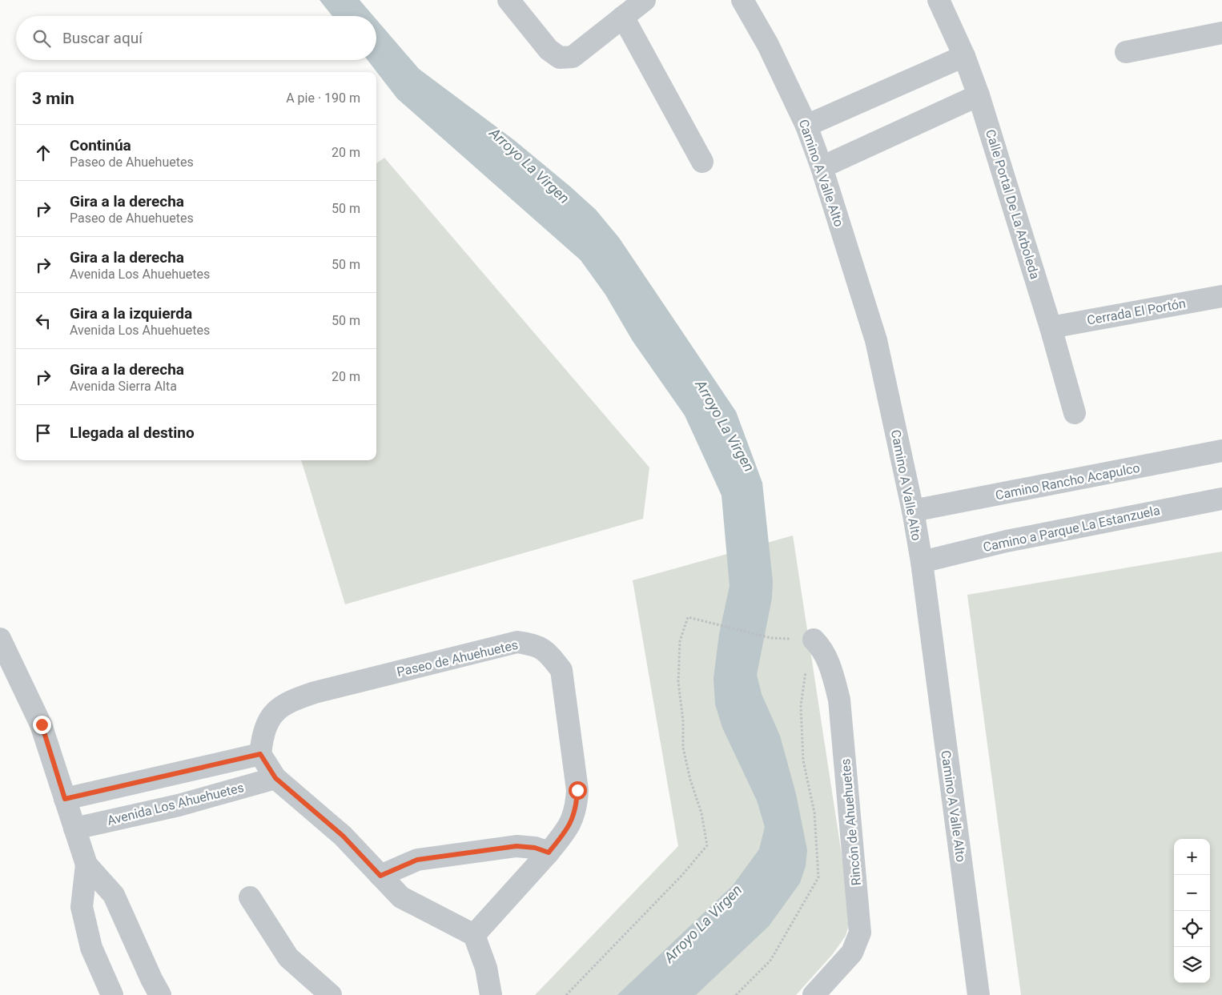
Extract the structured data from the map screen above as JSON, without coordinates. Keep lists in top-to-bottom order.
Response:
{
  "streets": {
    "street": [
      "Camino A Valle Alto",
      "Calle Portal De La Arboleda",
      "Cerrada El Portón",
      "Camino Rancho Acapulco",
      "Camino a Parque La Estanzuela",
      "Paseo de Ahuehuetes",
      "Avenida Los Ahuehuetes",
      "Rincón de Ahuehuetes"
    ]
  },
  "crossings": [
    ["Camino A Valle Alto", "Camino Rancho Acapulco"],
    ["Camino A Valle Alto", "Camino a Parque La Estanzuela"],
    ["Calle Portal De La Arboleda", "Cerrada El Portón"]
  ],
  "water": ["Arroyo La Virgen"],
  "page": {
    "search": "Buscar aquí",
    "heading": ["3 min", "A pie · 190 m"],
    "list": [
      ["Continúa", "Paseo de Ahuehuetes", "20 m"],
      ["Gira a la derecha", "Paseo de Ahuehuetes", "50 m"],
      ["Gira a la derecha", "Avenida Los Ahuehuetes", "50 m"],
      ["Gira a la izquierda", "Avenida Los Ahuehuetes", "50 m"],
      ["Gira a la derecha", "Avenida Sierra Alta", "20 m"],
      "Llegada al destino"
    ],
    "map_buttons": ["+", "−"]
  }
}
